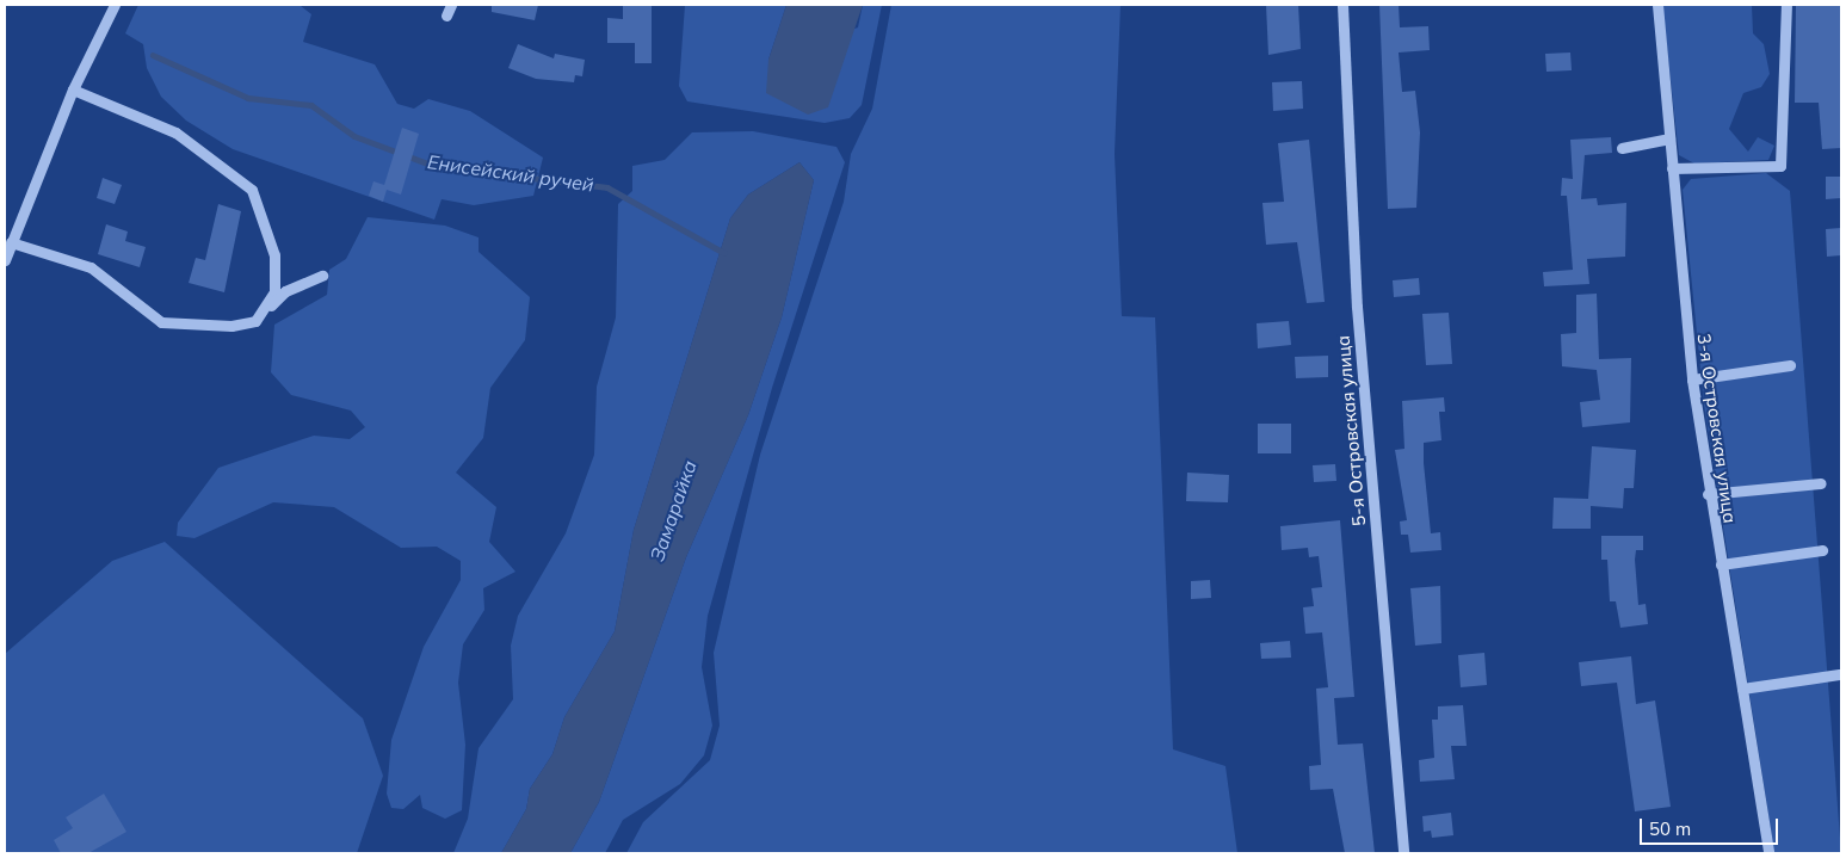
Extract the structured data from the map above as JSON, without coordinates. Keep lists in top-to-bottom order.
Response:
{
  "streets": {
    "street": ["3-я Островская улица", "5-я Островская улица"]
  },
  "water": ["Енисейский ручей", "Замарайка"],
  "scale_bar": "50 m"
}
